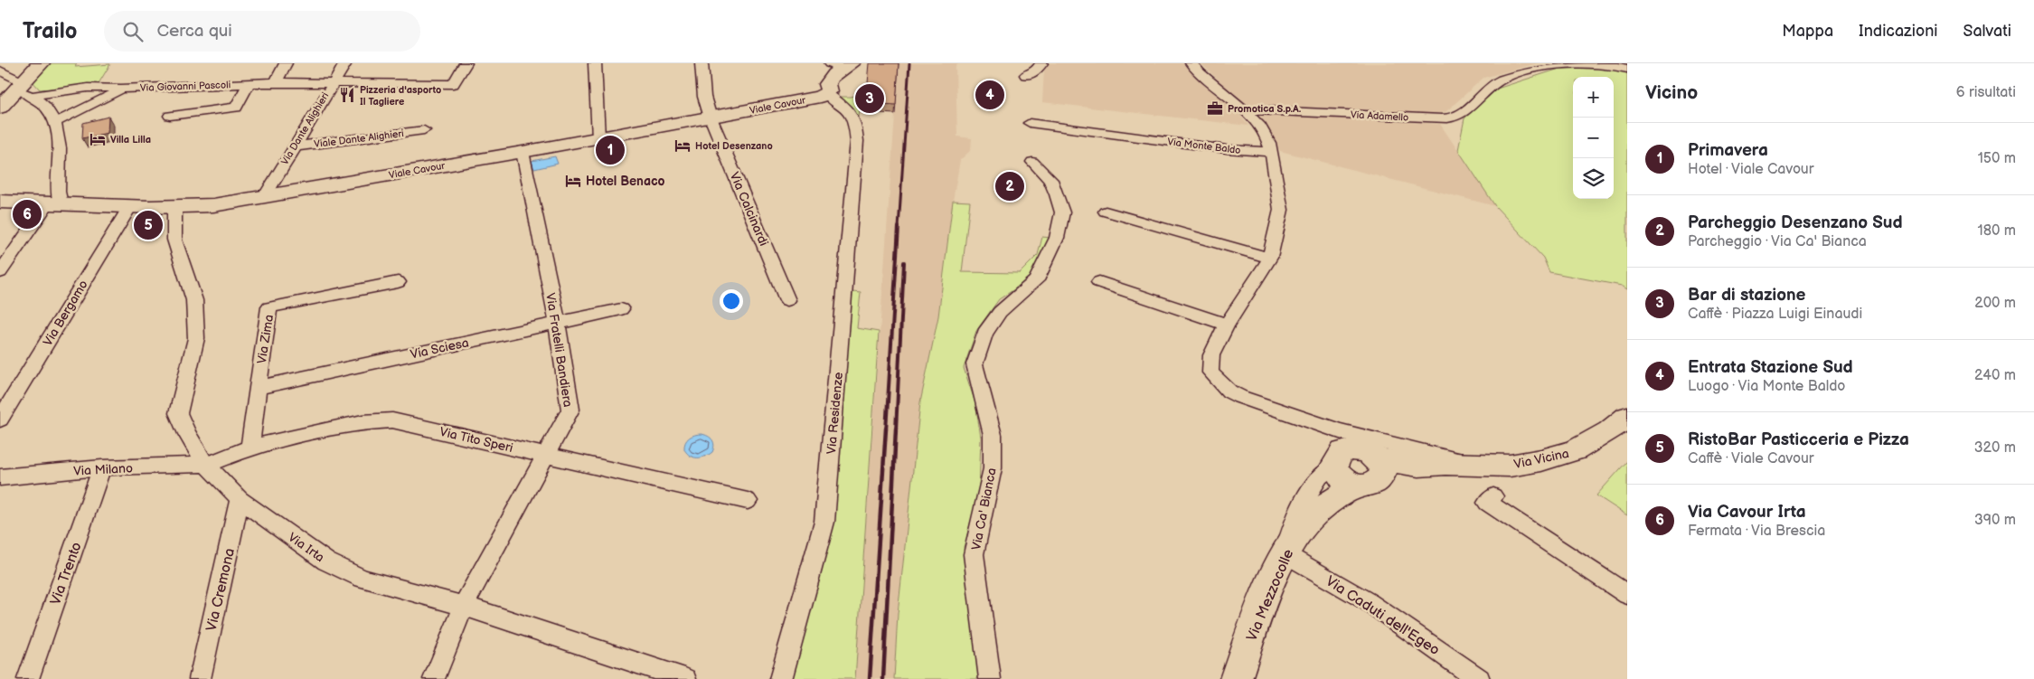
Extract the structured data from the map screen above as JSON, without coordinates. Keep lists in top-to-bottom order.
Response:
{
  "streets": {
    "street": [
      "Via Giovanni Pascoli",
      "Viale Cavour",
      "Via Adamello",
      "Via Dante Alighieri",
      "Viale Dante Alighieri",
      "Via Monte Baldo",
      "Via Calcinardi",
      "Via Bergamo",
      "Via Zima",
      "Via Sciesa",
      "Via Fratelli Bandiera",
      "Via Residenze",
      "Via Tito Speri",
      "Via Vicina",
      "Via Milano",
      "Via Ca' Bianca",
      "Via Irta",
      "Via Trento",
      "Via Cremona",
      "Via Mezzocolle",
      "Via Caduti dell'Egeo"
    ]
  },
  "crossings": [
    ["Via Giovanni Pascoli", "Via Dante Alighieri"],
    ["Viale Cavour", "Via Dante Alighieri"],
    ["Viale Cavour", "Via Calcinardi"],
    ["Viale Cavour", "Via Bergamo"],
    ["Viale Cavour", "Via Fratelli Bandiera"],
    ["Viale Cavour", "Via Irta"],
    ["Via Dante Alighieri", "Viale Dante Alighieri"],
    ["Via Zima", "Via Sciesa"],
    ["Via Zima", "Via Tito Speri"],
    ["Via Sciesa", "Via Fratelli Bandiera"],
    ["Via Fratelli Bandiera", "Via Tito Speri"],
    ["Via Fratelli Bandiera", "Via Irta"],
    ["Via Tito Speri", "Via Milano"],
    ["Via Tito Speri", "Via Irta"],
    ["Via Vicina", "Via Mezzocolle"],
    ["Via Milano", "Via Irta"],
    ["Via Milano", "Via Trento"],
    ["Via Irta", "Via Cremona"],
    ["Via Mezzocolle", "Via Caduti dell'Egeo"]
  ],
  "places": {
    "restaurant": ["Pizzeria d'asporto Il Tagliere"],
    "office": ["Promotica S.p.A."],
    "hotel": ["Villa Lilla", "Hotel Desenzano", "Hotel Benaco"]
  },
  "page": {
    "header": "Trailo",
    "search": "Cerca qui",
    "nav": ["Mappa", "Indicazioni", "Salvati"],
    "heading": ["Vicino", "6 risultati"],
    "map_buttons": ["+", "−"],
    "pins": [
      "4",
      "3",
      "1",
      "2",
      "6",
      "5"
    ],
    "list": [
      {
        "mark": "1",
        "name": "Primavera",
        "note": "Hotel · Viale Cavour",
        "value": "150 m"
      },
      {
        "mark": "2",
        "name": "Parcheggio Desenzano Sud",
        "note": "Parcheggio · Via Ca' Bianca",
        "value": "180 m"
      },
      {
        "mark": "3",
        "name": "Bar di stazione",
        "note": "Caffè · Piazza Luigi Einaudi",
        "value": "200 m"
      },
      {
        "mark": "4",
        "name": "Entrata Stazione Sud",
        "note": "Luogo · Via Monte Baldo",
        "value": "240 m"
      },
      {
        "mark": "5",
        "name": "RistoBar Pasticceria e Pizza",
        "note": "Caffè · Viale Cavour",
        "value": "320 m"
      },
      {
        "mark": "6",
        "name": "Via Cavour Irta",
        "note": "Fermata · Via Brescia",
        "value": "390 m"
      }
    ]
  }
}
